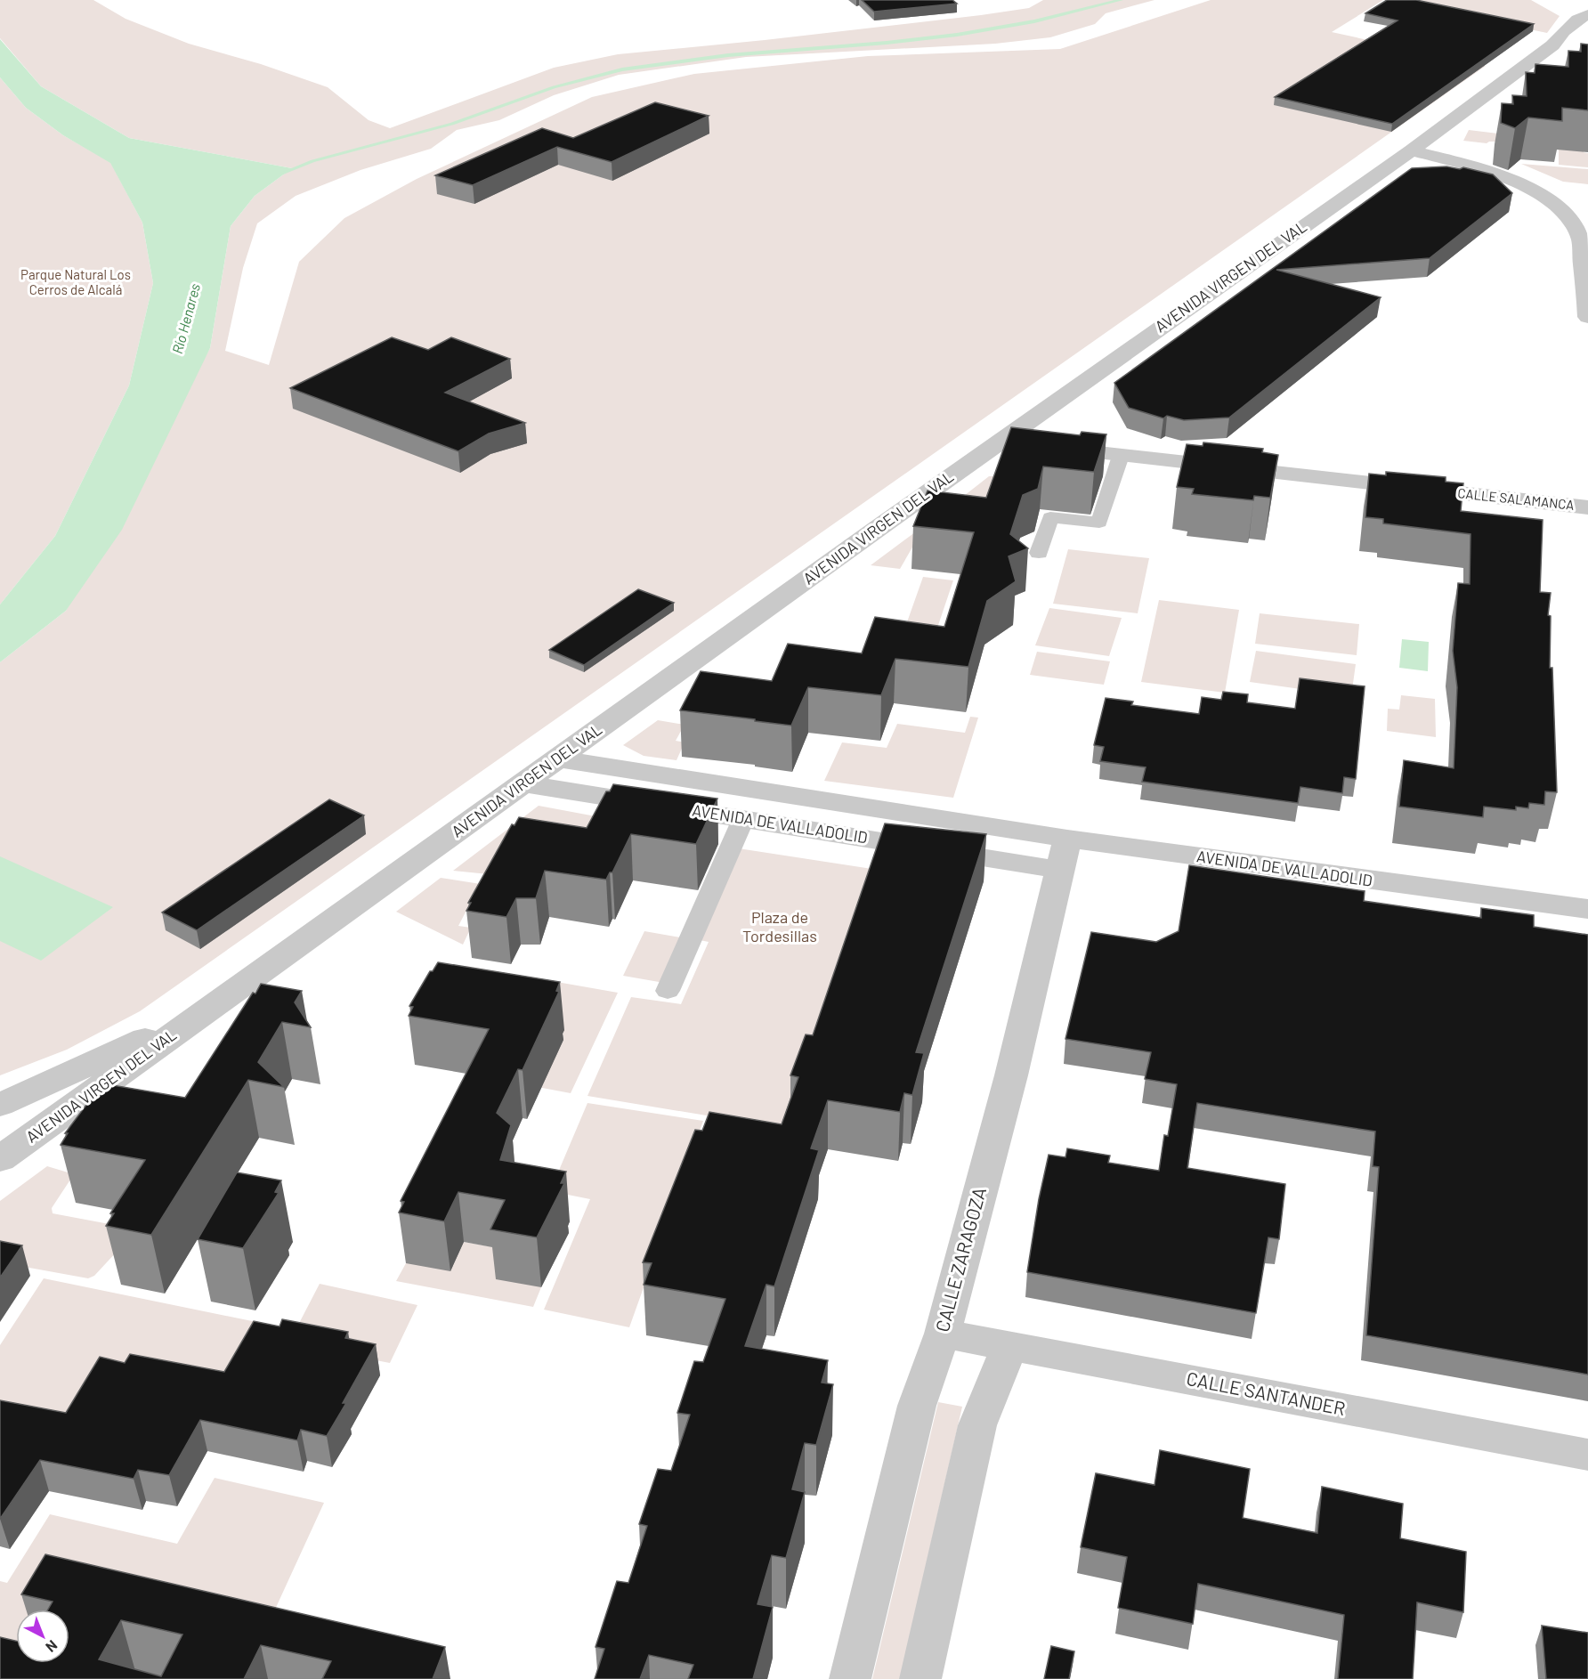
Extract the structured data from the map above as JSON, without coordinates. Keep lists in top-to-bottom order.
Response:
{
  "streets": {
    "street": [
      "AVENIDA VIRGEN DEL VAL",
      "CALLE SALAMANCA",
      "AVENIDA DE VALLADOLID",
      "CALLE ZARAGOZA",
      "CALLE SANTANDER"
    ]
  },
  "crossings": [
    ["AVENIDA VIRGEN DEL VAL", "CALLE SALAMANCA"],
    ["AVENIDA VIRGEN DEL VAL", "AVENIDA DE VALLADOLID"],
    ["AVENIDA DE VALLADOLID", "CALLE ZARAGOZA"],
    ["CALLE ZARAGOZA", "CALLE SANTANDER"]
  ],
  "water": ["Río Henares"],
  "parks": ["Parque Natural Los Cerros de Alcalá", "Plaza de Tordesillas"],
  "north": "bottom right"
}
